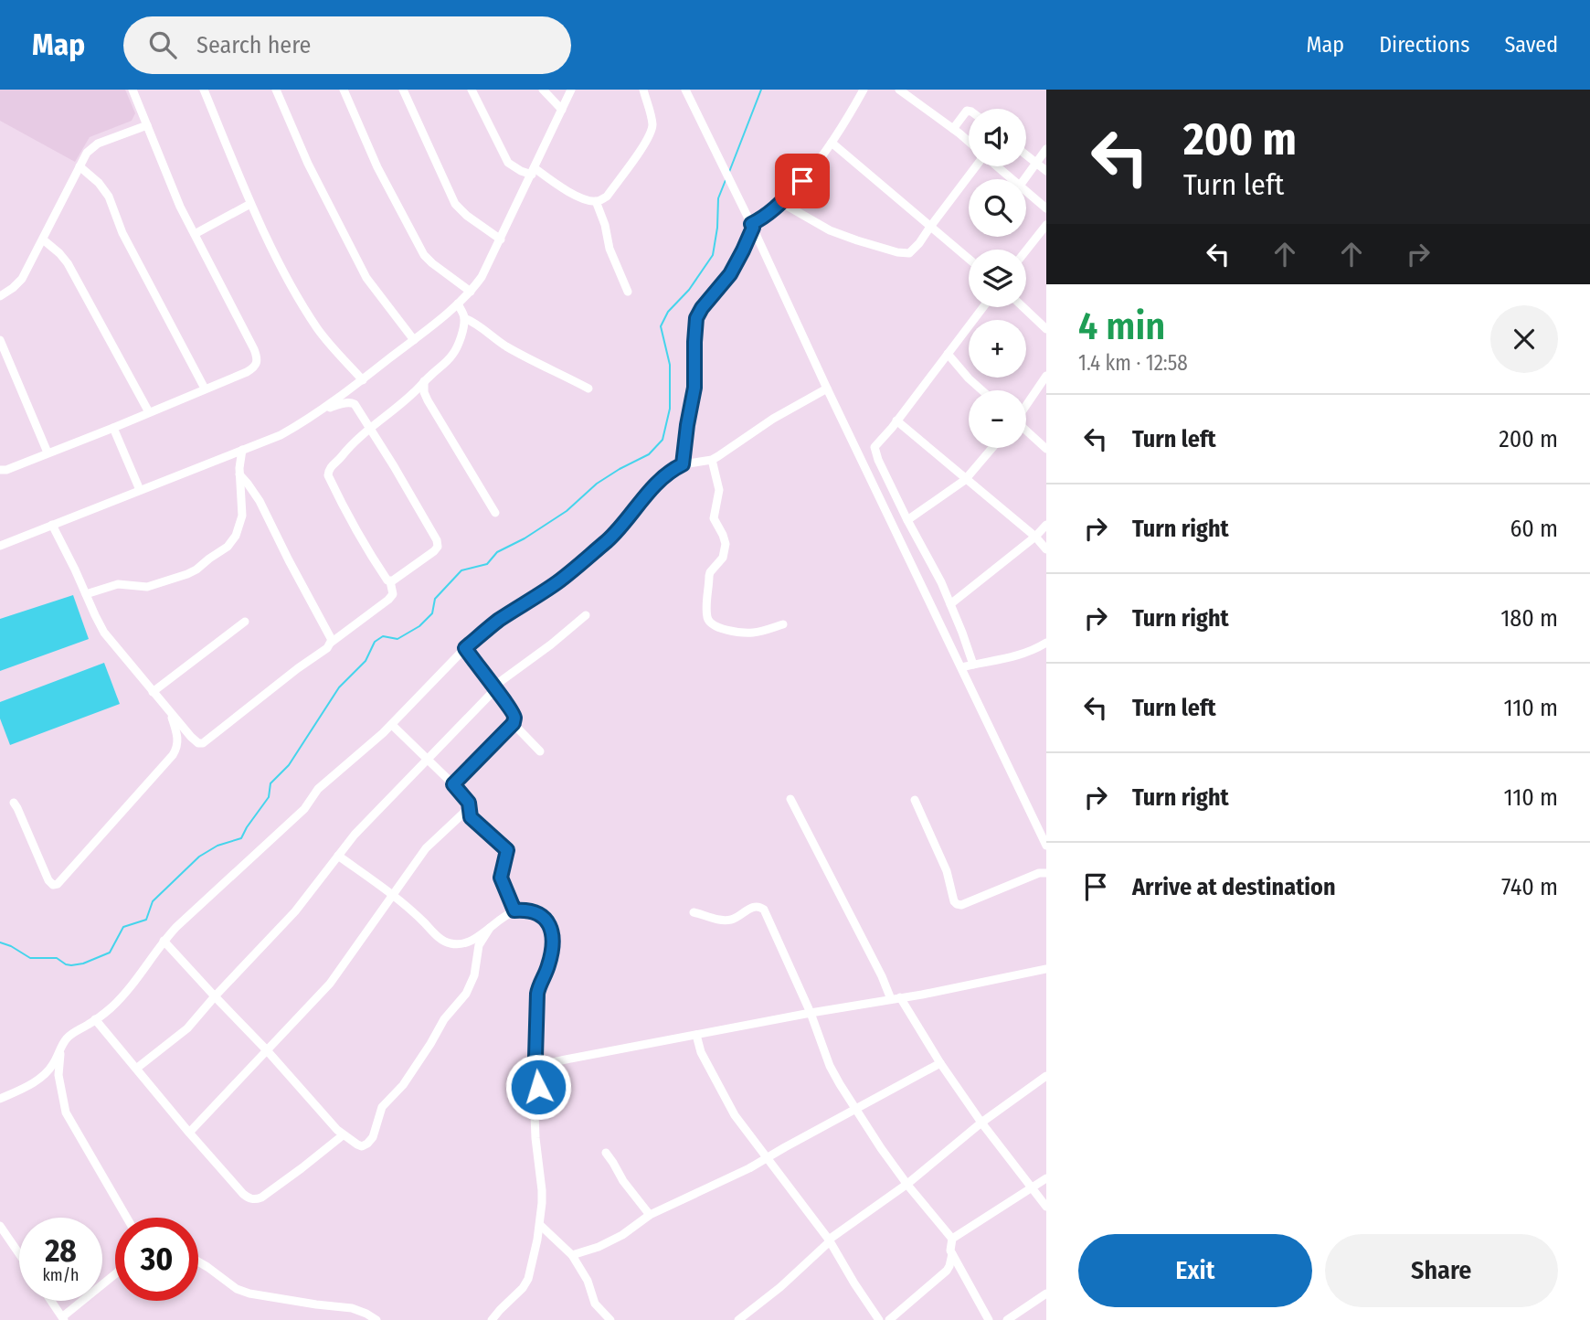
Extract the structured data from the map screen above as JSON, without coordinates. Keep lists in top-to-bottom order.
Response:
{
  "page": {
    "header": "Map",
    "search": "Search here",
    "nav": ["Map", "Directions", "Saved"],
    "turn": ["200 m", "Turn left"],
    "map_buttons": ["+", "−"],
    "heading": ["4 min", "1.4 km · 12:58"],
    "list": [
      {
        "name": "Turn left",
        "value": "200 m"
      },
      {
        "name": "Turn right",
        "value": "60 m"
      },
      {
        "name": "Turn right",
        "value": "180 m"
      },
      {
        "name": "Turn left",
        "value": "110 m"
      },
      {
        "name": "Turn right",
        "value": "110 m"
      },
      {
        "name": "Arrive at destination",
        "value": "740 m"
      }
    ],
    "speed": "28 km/h",
    "limit": "30",
    "buttons": ["Exit", "Share"]
  }
}
